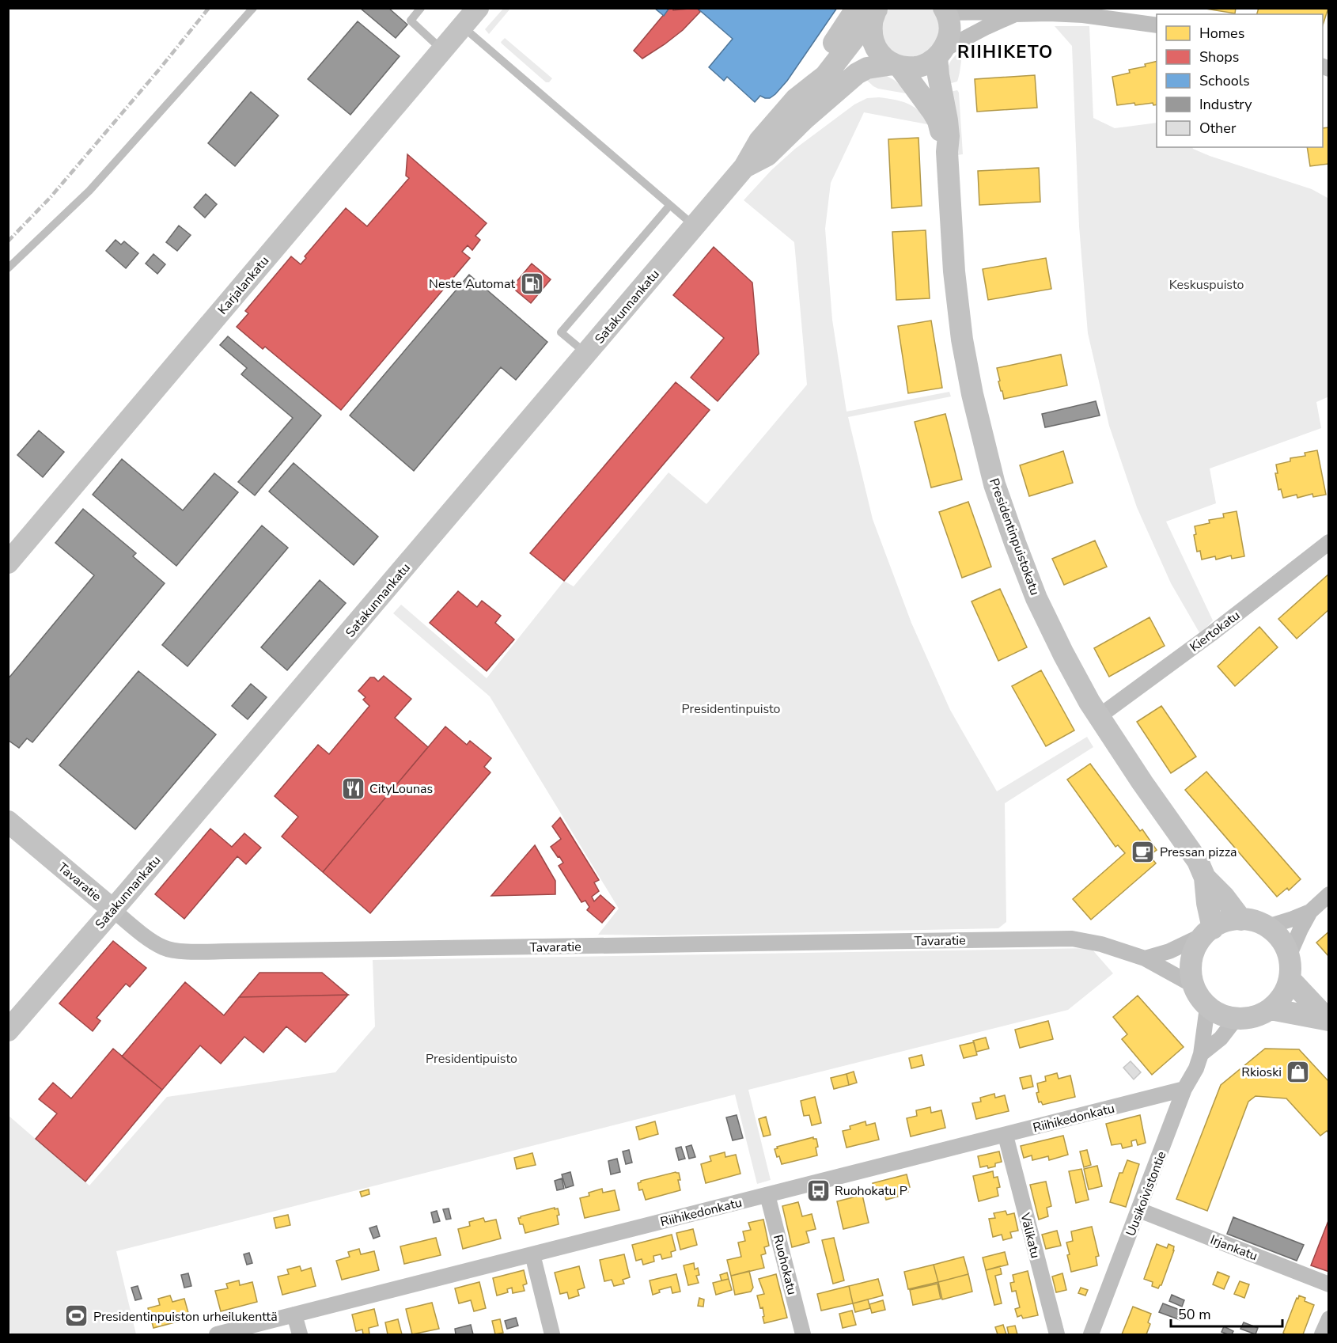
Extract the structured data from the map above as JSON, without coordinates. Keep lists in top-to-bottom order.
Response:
{
  "streets": {
    "street": [
      "Karjalankatu",
      "Satakunnankatu",
      "Presidentinpuistokatu",
      "Kiertokatu",
      "Tavaratie",
      "Riihikedonkatu",
      "Uusikoivistontie",
      "Välikatu",
      "Irjankatu",
      "Ruohokatu"
    ]
  },
  "crossings": [
    ["Satakunnankatu", "Presidentinpuistokatu"],
    ["Satakunnankatu", "Tavaratie"],
    ["Presidentinpuistokatu", "Kiertokatu"],
    ["Presidentinpuistokatu", "Tavaratie"],
    ["Riihikedonkatu", "Uusikoivistontie"],
    ["Riihikedonkatu", "Välikatu"],
    ["Riihikedonkatu", "Ruohokatu"],
    ["Uusikoivistontie", "Irjankatu"]
  ],
  "districts": ["RIIHIKETO"],
  "parks": ["Keskuspuisto", "Presidentinpuisto", "Presidentipuisto"],
  "places": {
    "fuel station": ["Neste Automat"],
    "restaurant": ["CityLounas"],
    "cafe": ["Pressan pizza"],
    "shop": ["Rkioski"],
    "bus stop": ["Ruohokatu P"],
    "sports": ["Presidentinpuiston urheilukenttä"]
  },
  "legend": [
    "Homes",
    "Shops",
    "Schools",
    "Industry",
    "Other"
  ],
  "scale_bar": "50 m"
}
